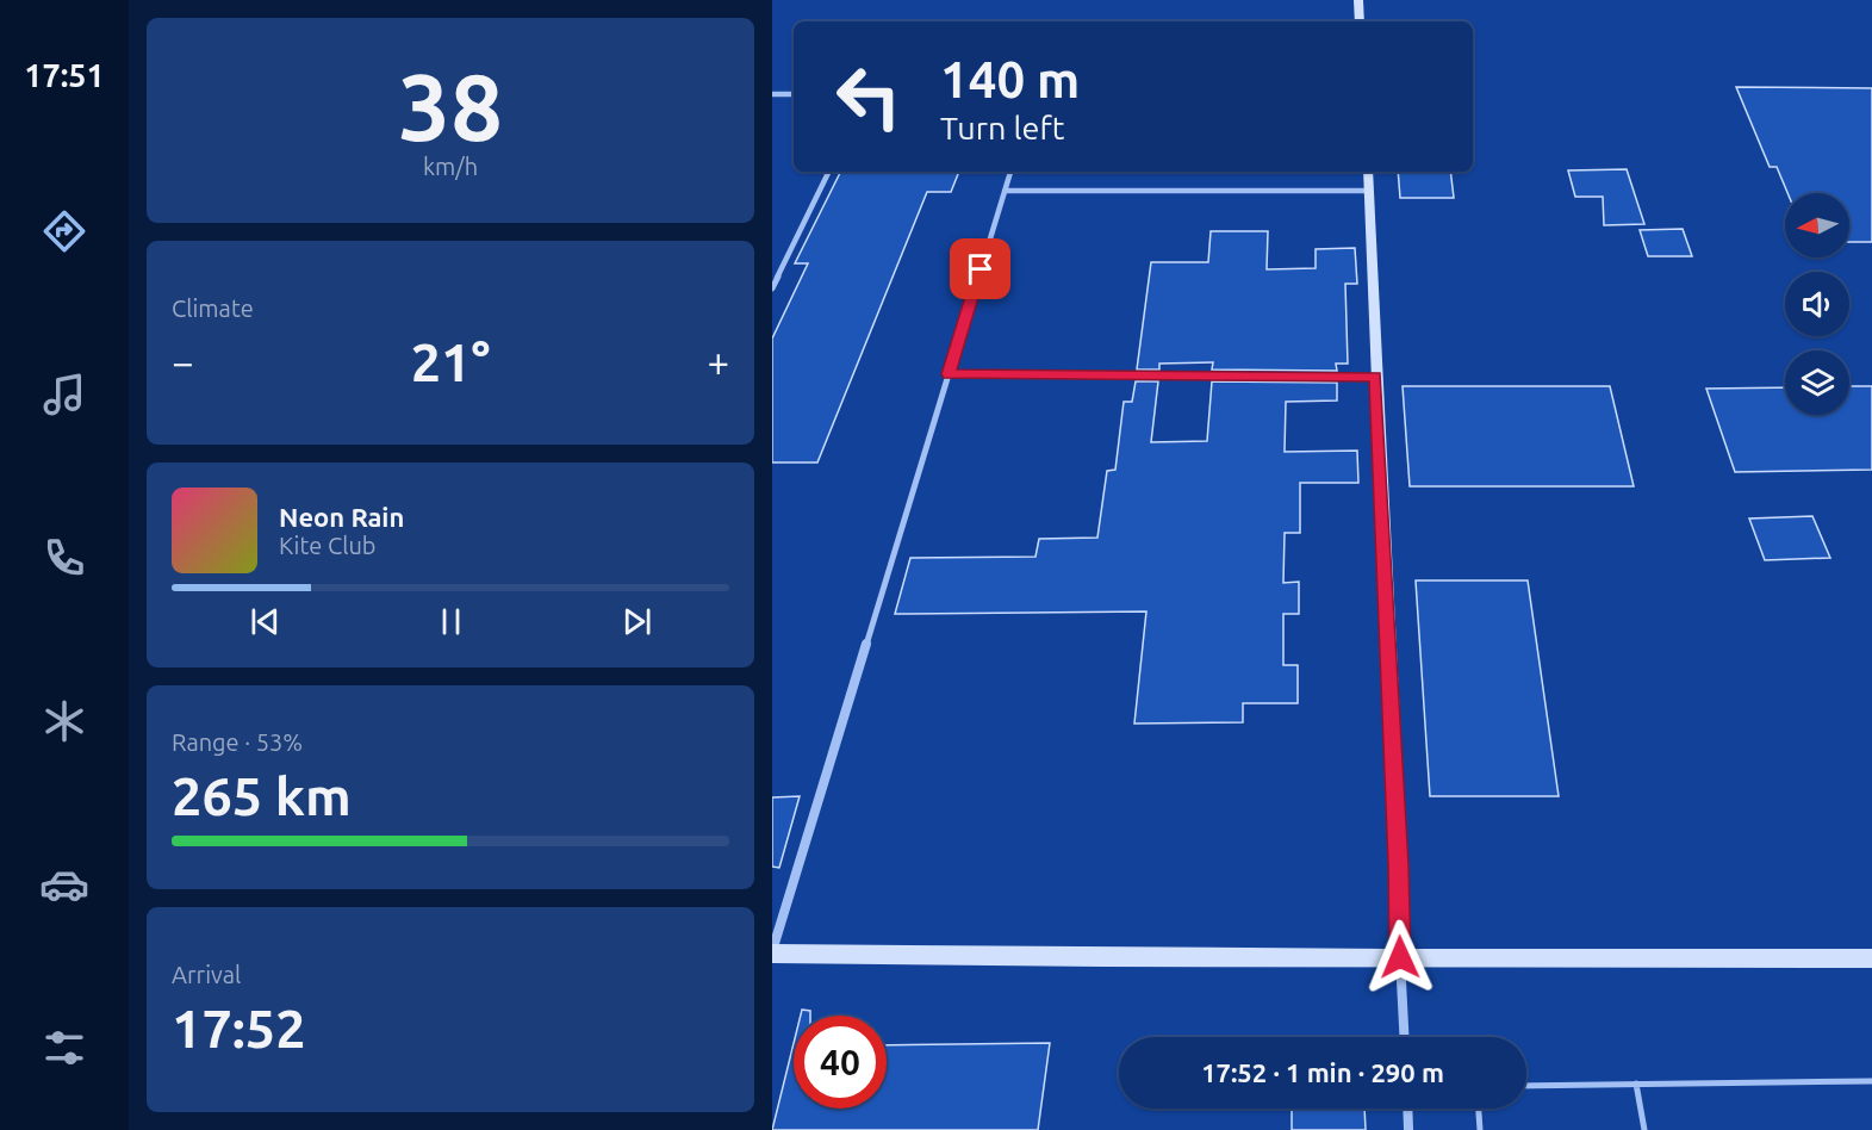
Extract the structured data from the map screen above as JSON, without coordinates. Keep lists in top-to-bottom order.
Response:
{
  "north": "left",
  "page": {
    "tabs": "17:51",
    "tile": [
      ["38", "km/h"],
      "Climate",
      ["Range · 53%", "265 km"],
      ["Arrival", "17:52"]
    ],
    "turn": ["140 m", "Turn left"],
    "heat": ["−", "21°", "+"],
    "song": ["Neon Rain", "Kite Club"],
    "limit": "40",
    "trip": "17:52 · 1 min · 290 m"
  }
}
